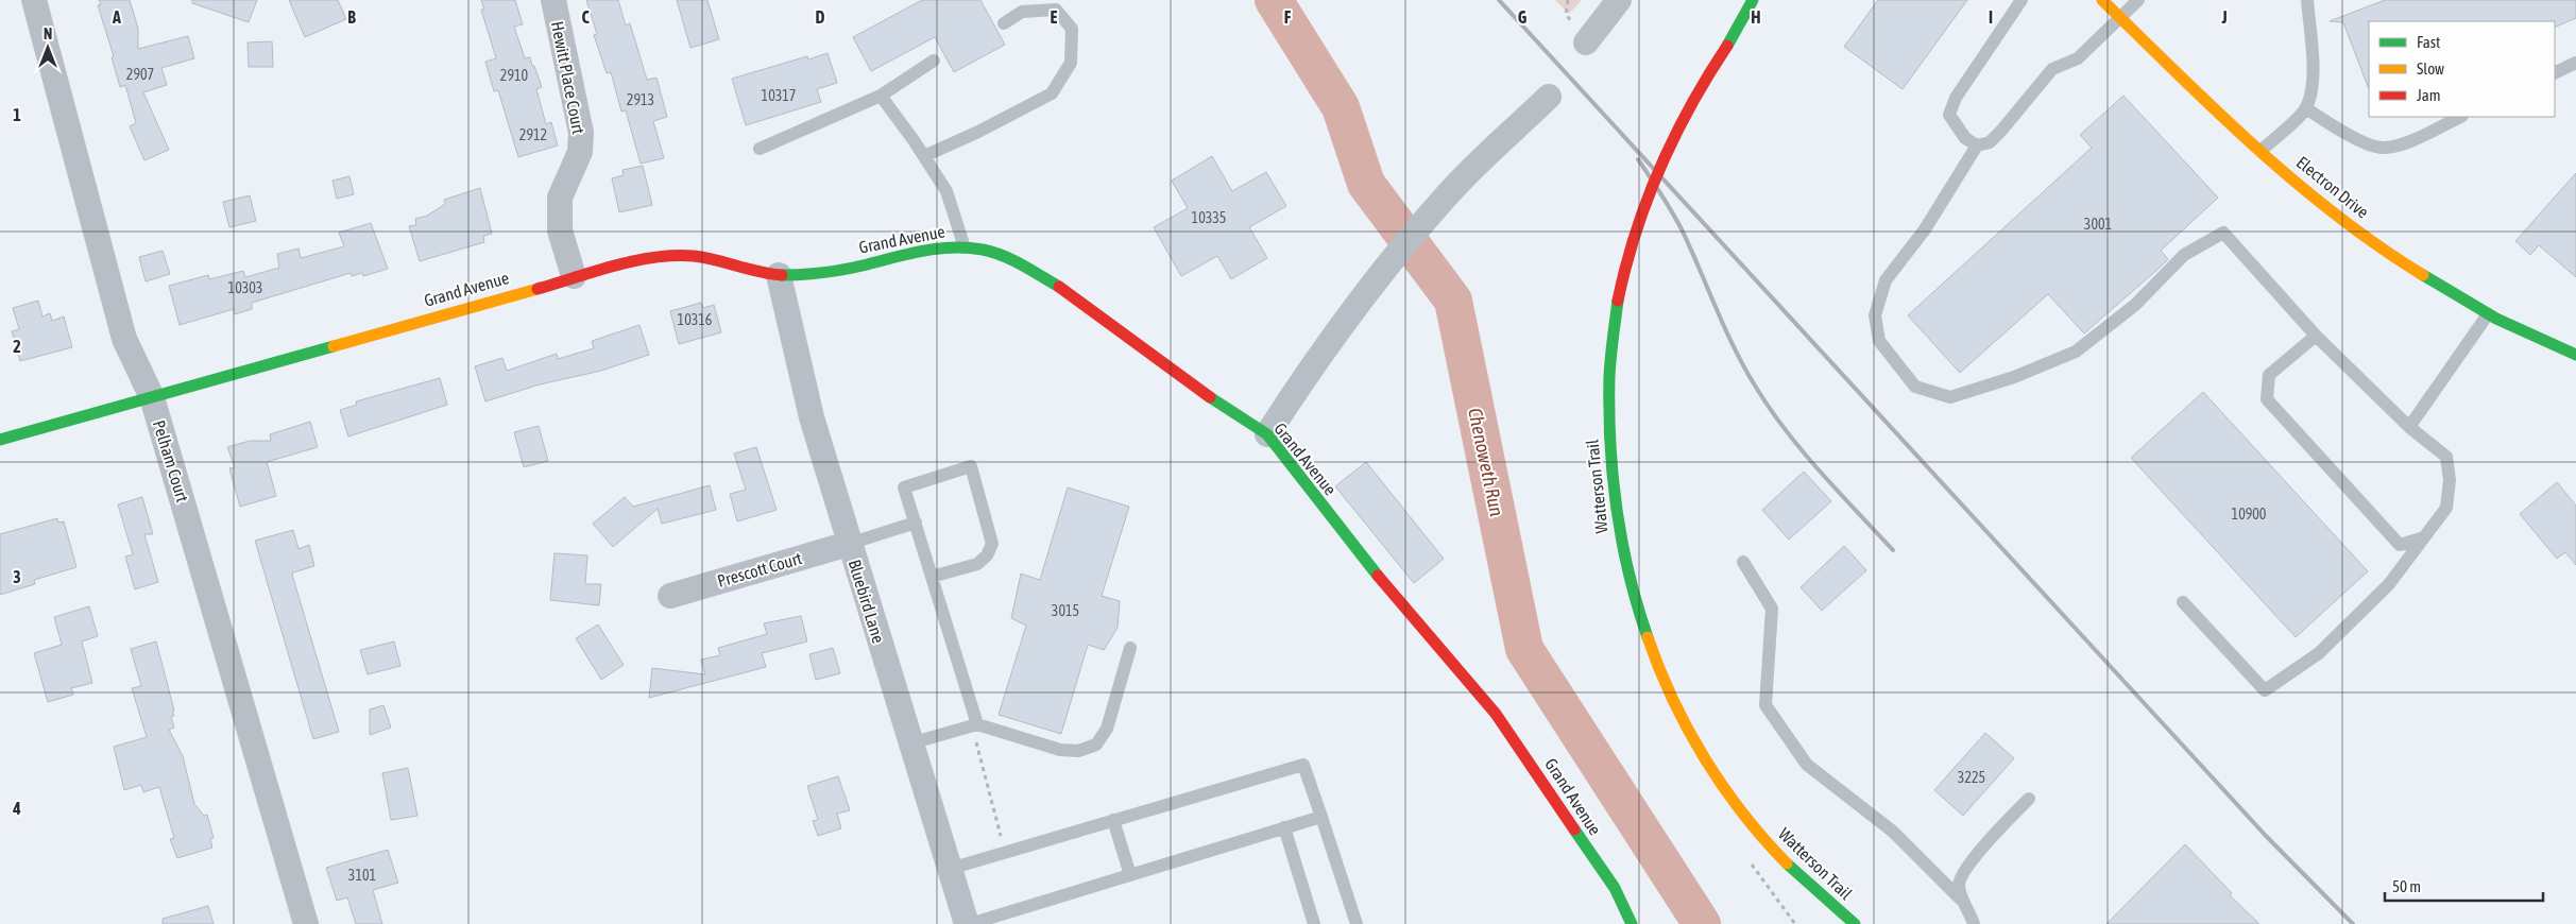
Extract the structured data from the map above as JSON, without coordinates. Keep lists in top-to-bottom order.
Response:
{
  "streets": {
    "street": [
      "Hewitt Place Court",
      "Electron Drive",
      "Grand Avenue",
      "Pelham Court",
      "Watterson Trail",
      "Prescott Court",
      "Bluebird Lane"
    ]
  },
  "crossings": [
    ["Hewitt Place Court", "Grand Avenue"],
    ["Grand Avenue", "Pelham Court"],
    ["Grand Avenue", "Bluebird Lane"],
    ["Prescott Court", "Bluebird Lane"]
  ],
  "water": ["Chenoweth Run"],
  "house_numbers": [
    "2907",
    "2910",
    "10317",
    "2913",
    "2912",
    "10335",
    "3001",
    "10303",
    "10316",
    "10900",
    "3015",
    "3225",
    "3101"
  ],
  "legend": ["Fast", "Slow", "Jam"],
  "scale_bar": "50 m",
  "north": "top",
  "grid": {
    "columns": [
      "A",
      "B",
      "C",
      "D",
      "E",
      "F",
      "G",
      "H",
      "I",
      "J"
    ],
    "rows": [
      "1",
      "2",
      "3",
      "4"
    ]
  }
}
